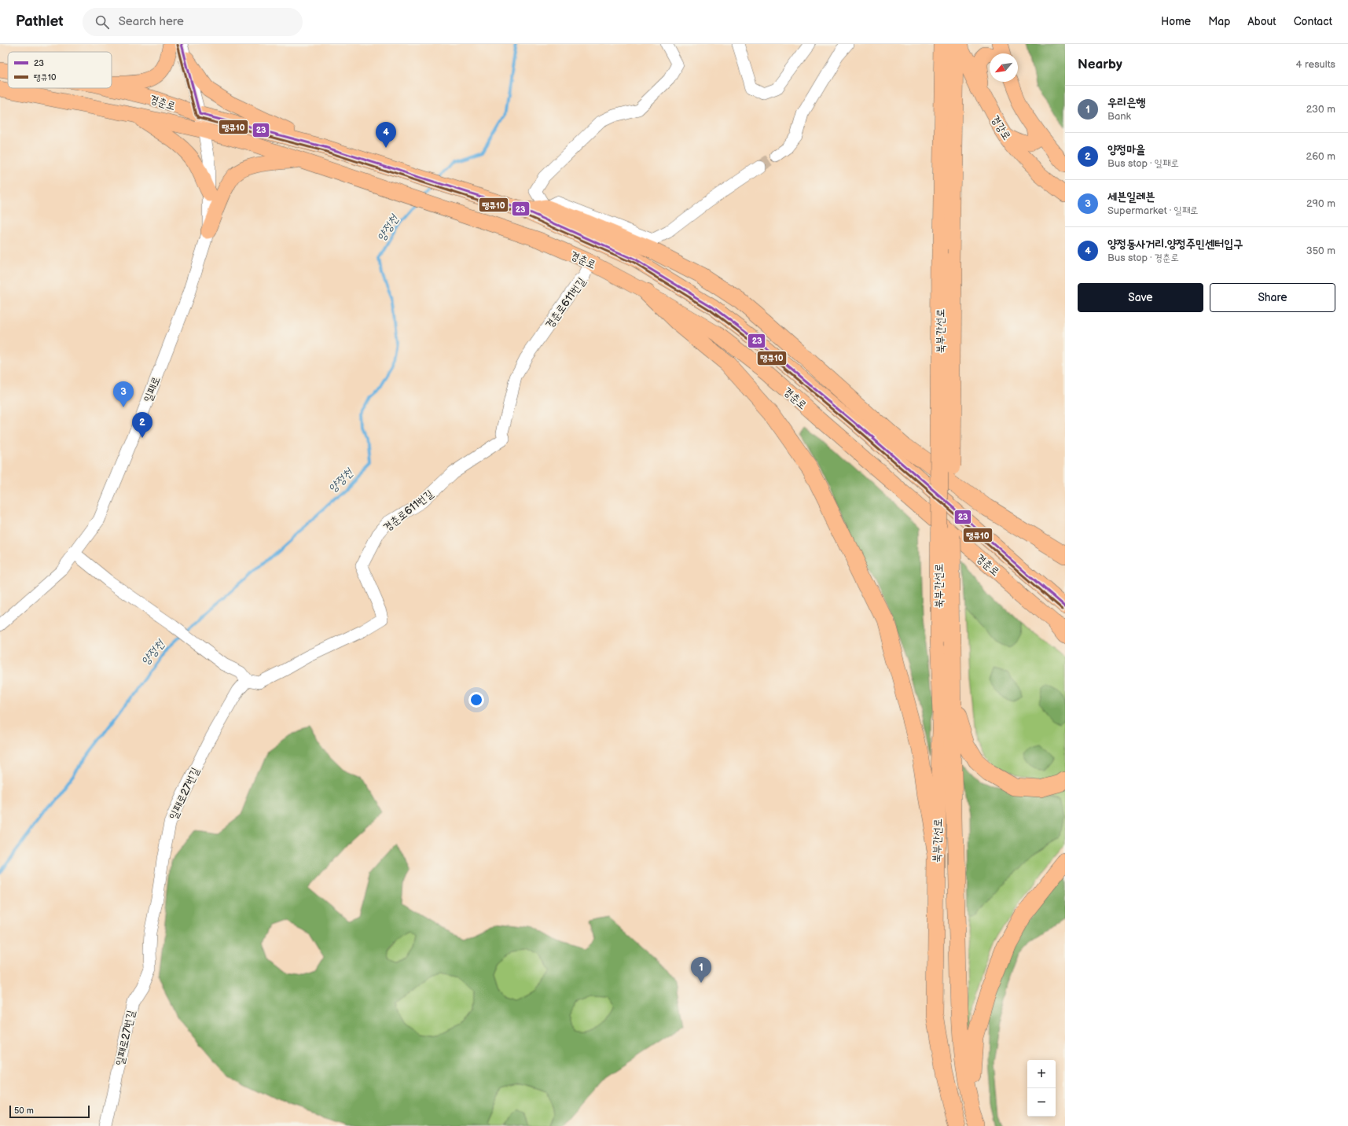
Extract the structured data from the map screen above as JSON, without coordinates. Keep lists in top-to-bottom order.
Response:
{
  "streets": {
    "highway": ["북부간선로"],
    "main road": ["경춘로", "경강로"],
    "street": ["경춘로611번길", "일패로", "일패로27번길"]
  },
  "crossings": [
    ["경춘로", "경춘로611번길"],
    ["경춘로", "일패로"],
    ["경춘로611번길", "일패로27번길"]
  ],
  "water": ["양정천"],
  "lines": ["transit line 23", "transit line 땡큐10"],
  "legend": ["23", "땡큐10"],
  "scale_bar": "50 m",
  "north": "bottom left",
  "page": {
    "header": "Pathlet",
    "search": "Search here",
    "nav": [
      "Home",
      "Map",
      "About",
      "Contact"
    ],
    "heading": ["Nearby", "4 results"],
    "list": [
      {
        "mark": "1",
        "name": "우리은행",
        "note": "Bank",
        "value": "230 m"
      },
      {
        "mark": "2",
        "name": "양정마을",
        "note": "Bus stop · 일패로",
        "value": "260 m"
      },
      {
        "mark": "3",
        "name": "세븐일레븐",
        "note": "Supermarket · 일패로",
        "value": "290 m"
      },
      {
        "mark": "4",
        "name": "양정동사거리.양정주민센터입구",
        "note": "Bus stop · 경춘로",
        "value": "350 m"
      }
    ],
    "pins": [
      "4",
      "3",
      "2",
      "1"
    ],
    "buttons": ["Save", "Share"],
    "map_buttons": ["+", "−"],
    "scale": "50 m"
  }
}
